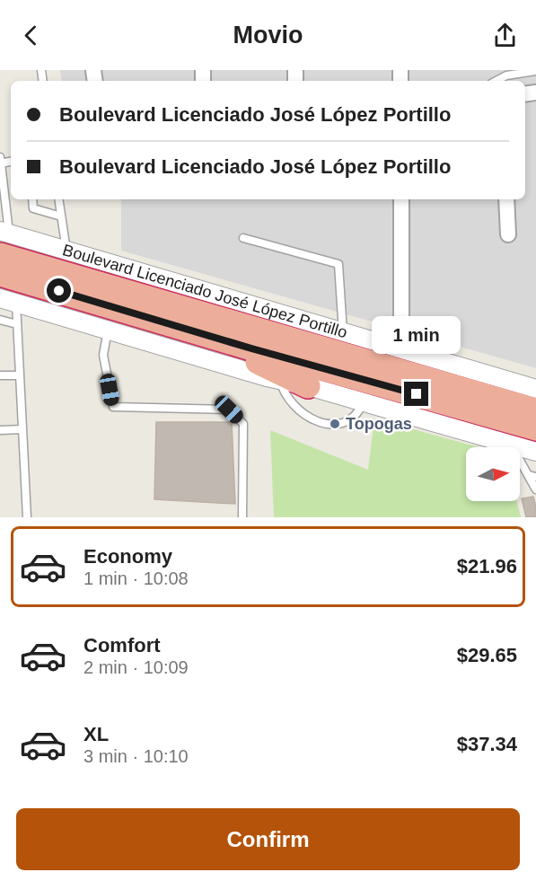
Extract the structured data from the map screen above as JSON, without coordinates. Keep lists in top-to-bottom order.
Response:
{
  "streets": {
    "highway": ["Boulevard Licenciado José López Portillo"]
  },
  "places": ["Topogas"],
  "north": "right",
  "page": {
    "header": "Movio",
    "banner": ["Boulevard Licenciado José López Portillo", "Boulevard Licenciado José López Portillo"],
    "bubble": "1 min",
    "list": [
      {
        "name": "Economy",
        "note": "1 min · 10:08",
        "value": "$21.96"
      },
      {
        "name": "Comfort",
        "note": "2 min · 10:09",
        "value": "$29.65"
      },
      {
        "name": "XL",
        "note": "3 min · 10:10",
        "value": "$37.34"
      }
    ],
    "buttons": "Confirm"
  }
}
